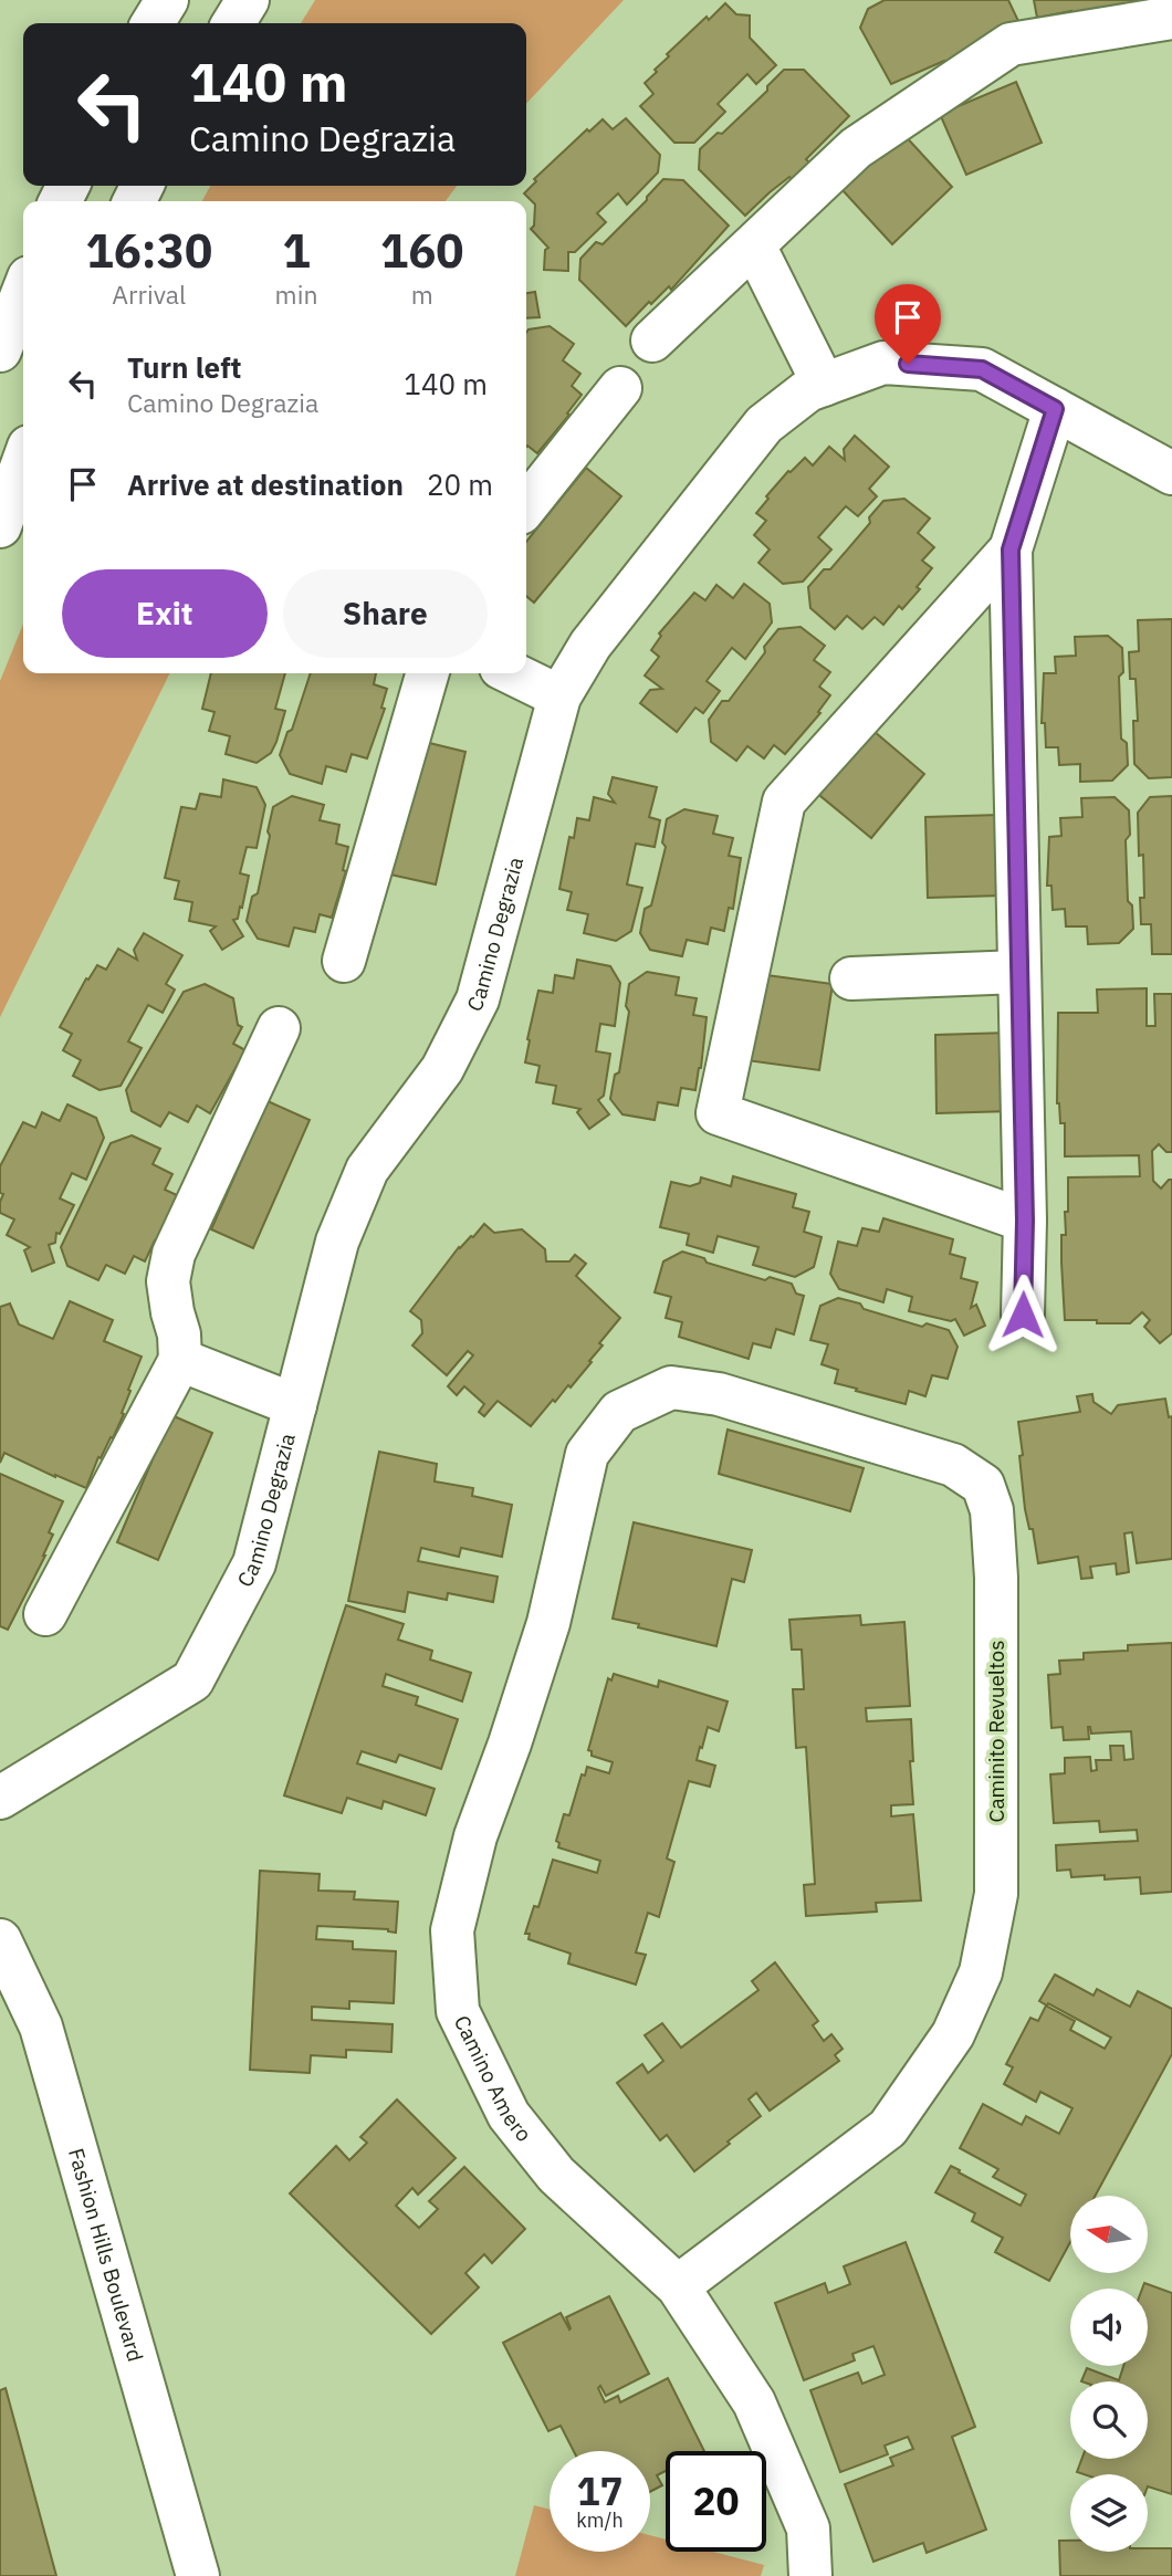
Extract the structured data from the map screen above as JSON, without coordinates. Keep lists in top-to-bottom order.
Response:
{
  "streets": {
    "street": [
      "Camino Degrazia",
      "Caminito Revueltos",
      "Camino Amero",
      "Fashion Hills Boulevard"
    ]
  },
  "crossings": [
    ["Caminito Revueltos", "Camino Amero"]
  ],
  "north": "left",
  "page": {
    "turn": ["140 m", "Camino Degrazia"],
    "eta": [
      "16:30",
      "Arrival",
      "1",
      "min",
      "160",
      "m"
    ],
    "list": [
      {
        "name": "Turn left",
        "note": "Camino Degrazia",
        "value": "140 m"
      },
      {
        "name": "Arrive at destination",
        "value": "20 m"
      }
    ],
    "buttons": ["Exit", "Share"],
    "speed": "17 km/h",
    "limit": "20"
  }
}
